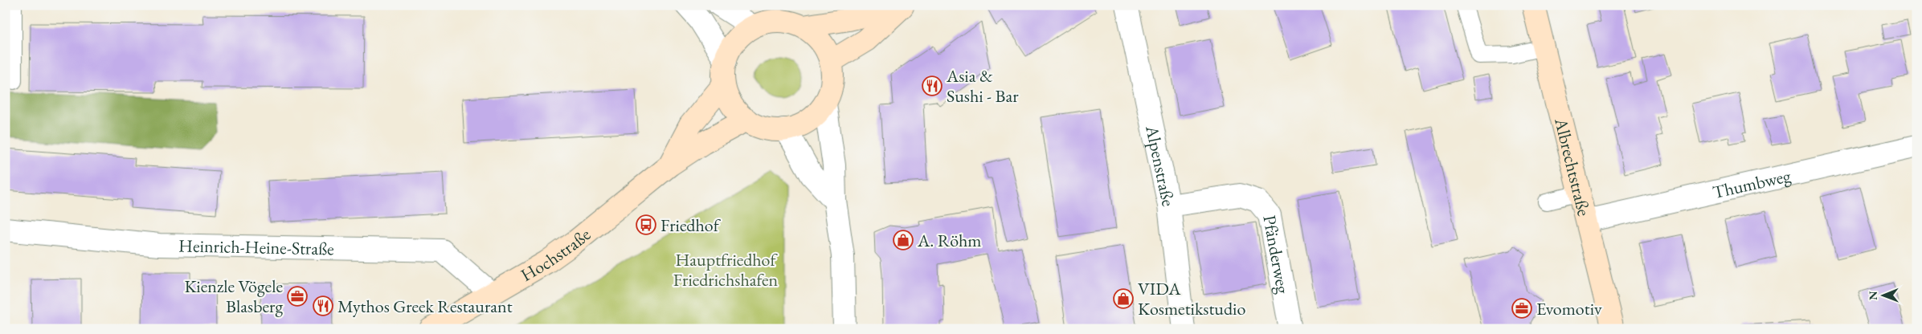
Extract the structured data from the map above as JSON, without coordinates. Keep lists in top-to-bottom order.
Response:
{
  "streets": {
    "main road": ["Albrechtstraße", "Hochstraße"],
    "street": [
      "Alpenstraße",
      "Thumbweg",
      "Heinrich-Heine-Straße",
      "Pfänderweg"
    ]
  },
  "crossings": [
    ["Alpenstraße", "Pfänderweg"],
    ["Albrechtstraße", "Thumbweg"],
    ["Heinrich-Heine-Straße", "Hochstraße"]
  ],
  "parks": ["Hauptfriedhof Friedrichshafen"],
  "places": {
    "restaurant": ["Asia & Sushi - Bar", "Mythos Greek Restaurant"],
    "bus stop": ["Friedhof"],
    "shop": ["A. Röhm", "VIDA Kosmetikstudio"],
    "office": ["Kienzle Vögele Blasberg", "Evomotiv"]
  },
  "north": "left"
}
